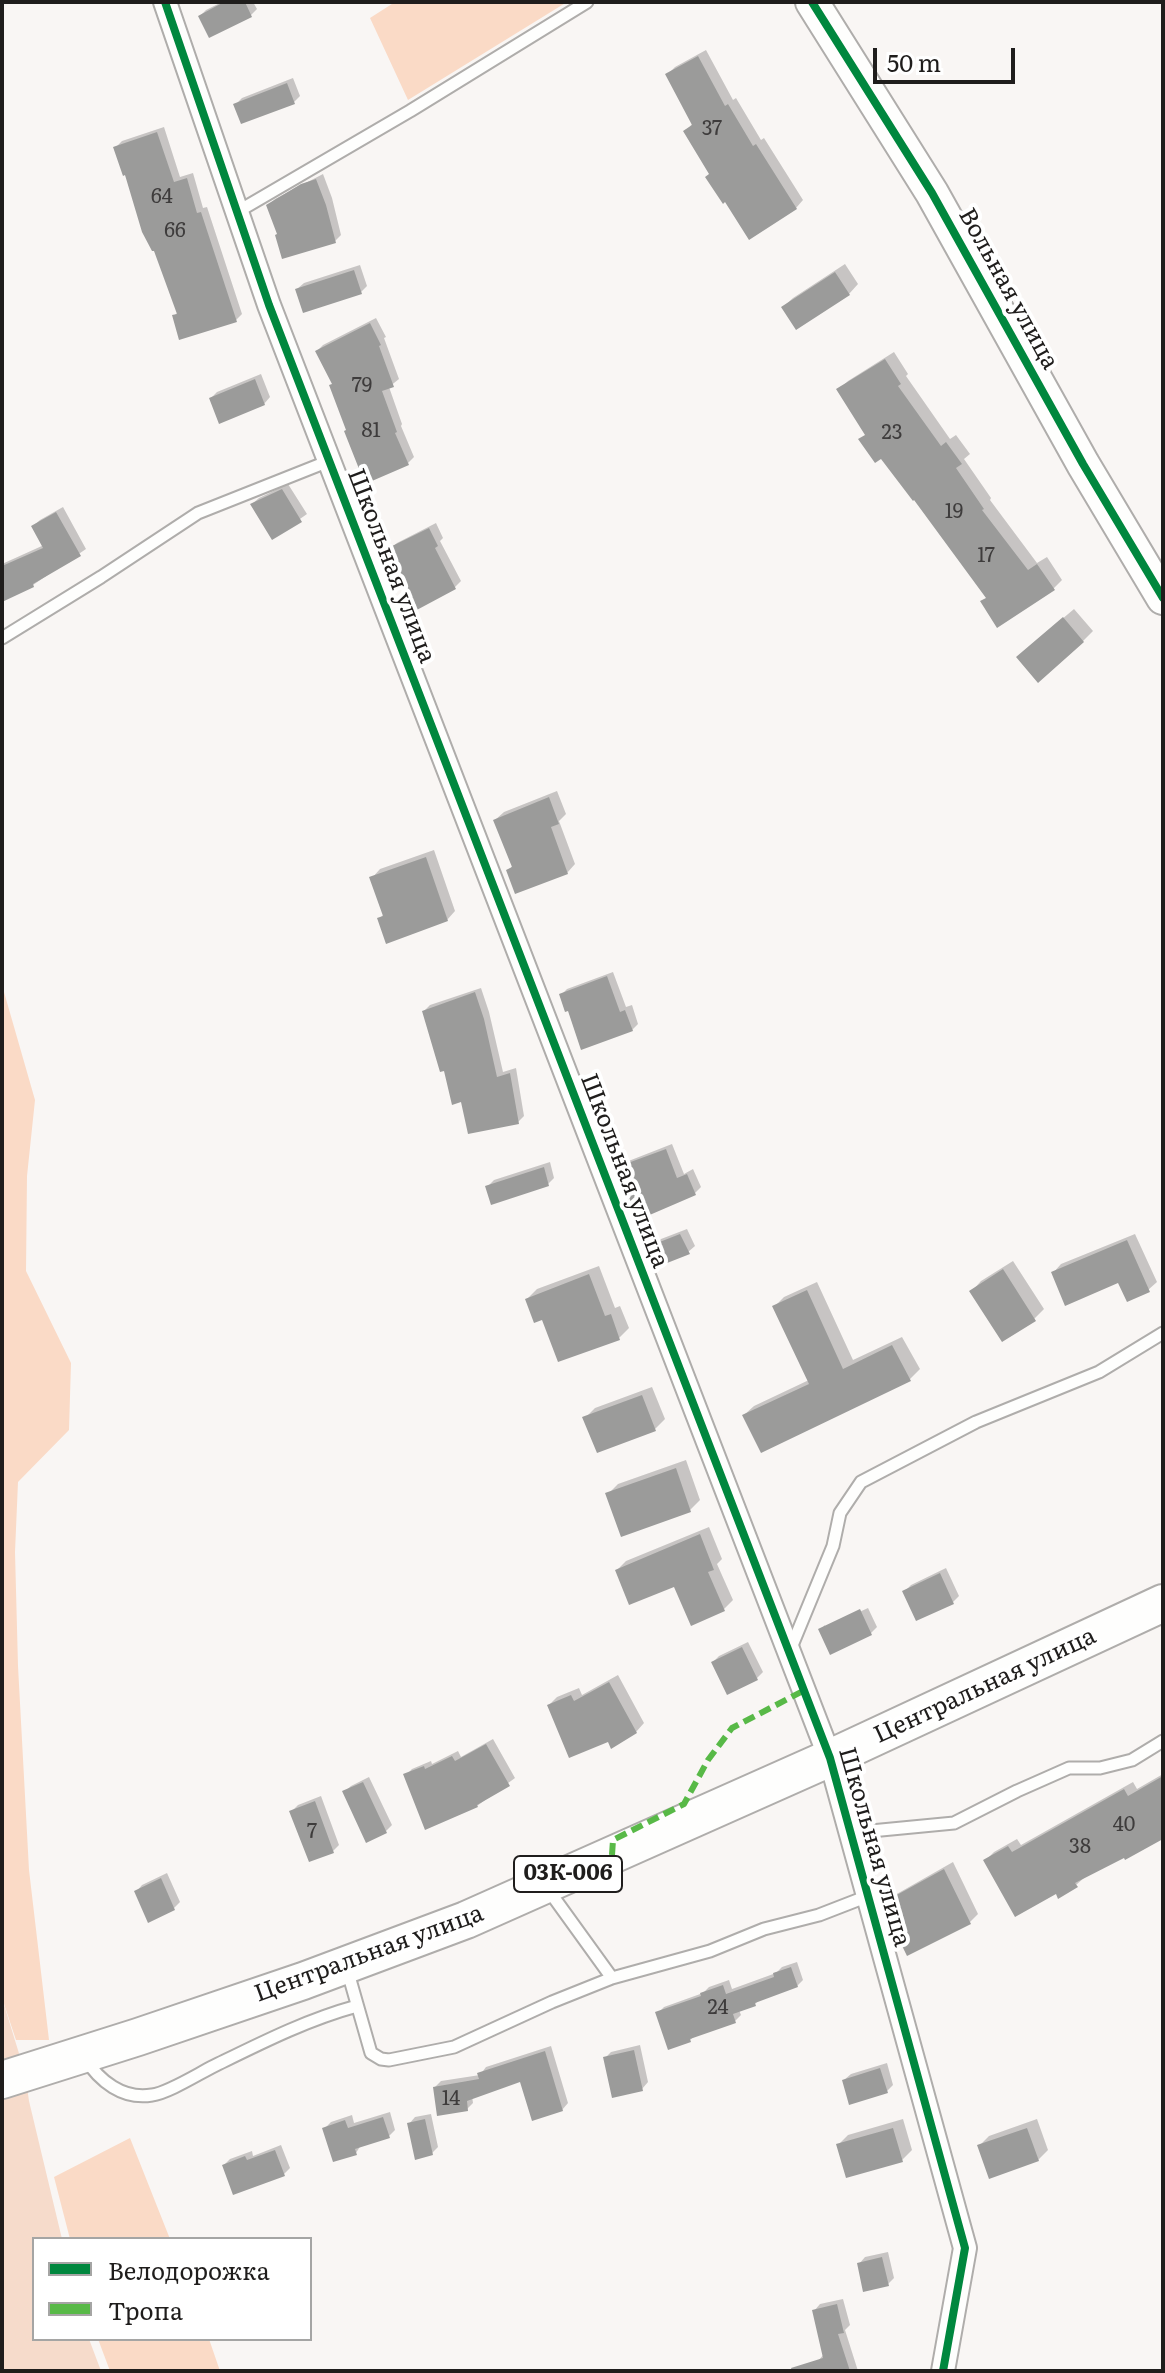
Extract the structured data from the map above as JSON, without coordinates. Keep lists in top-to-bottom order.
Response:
{
  "streets": {
    "main road": ["Центральная улица", "03К-006"],
    "street": ["Вольная улица", "Школьная улица"]
  },
  "crossings": [
    ["Школьная улица", "Центральная улица"],
    ["Центральная улица", "03К-006"]
  ],
  "house_numbers": [
    "37",
    "64",
    "66",
    "79",
    "81",
    "23",
    "19",
    "17",
    "40",
    "7",
    "38",
    "24",
    "14"
  ],
  "legend": ["Велодорожка", "Тропа"],
  "scale_bar": "50 m"
}
